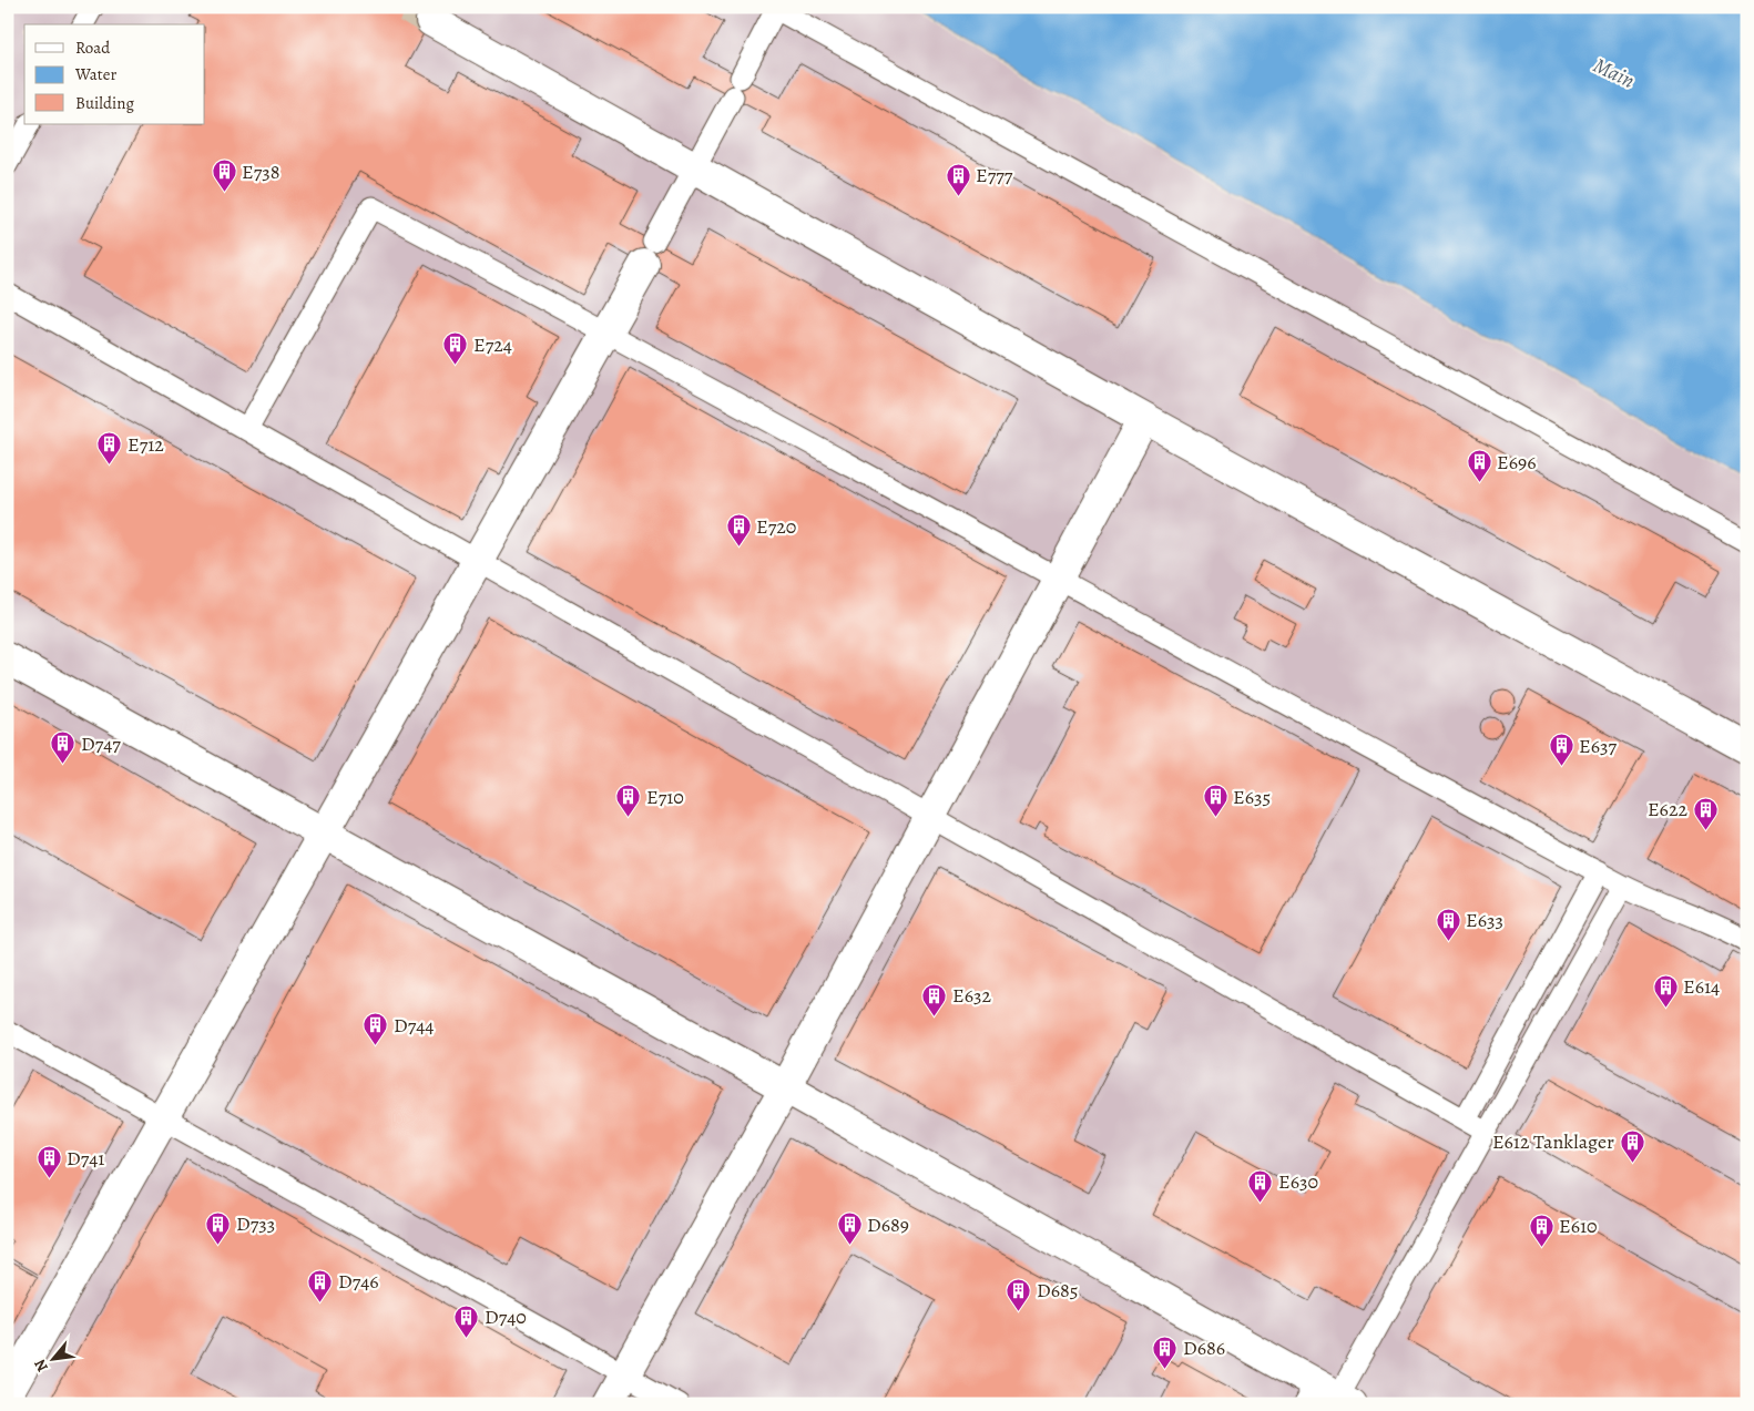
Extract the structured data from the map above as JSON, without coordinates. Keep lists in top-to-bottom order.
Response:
{
  "water": ["Main"],
  "places": {
    "building": [
      "E738",
      "E777",
      "E724",
      "E712",
      "E696",
      "E720",
      "D747",
      "E637",
      "E710",
      "E635",
      "E622",
      "E633",
      "E614",
      "E632",
      "D744",
      "E612 Tanklager",
      "D741",
      "E630",
      "D733",
      "D689",
      "E610",
      "D746",
      "D685",
      "D740",
      "D686"
    ]
  },
  "legend": ["Road", "Water", "Building"],
  "north": "bottom left"
}
